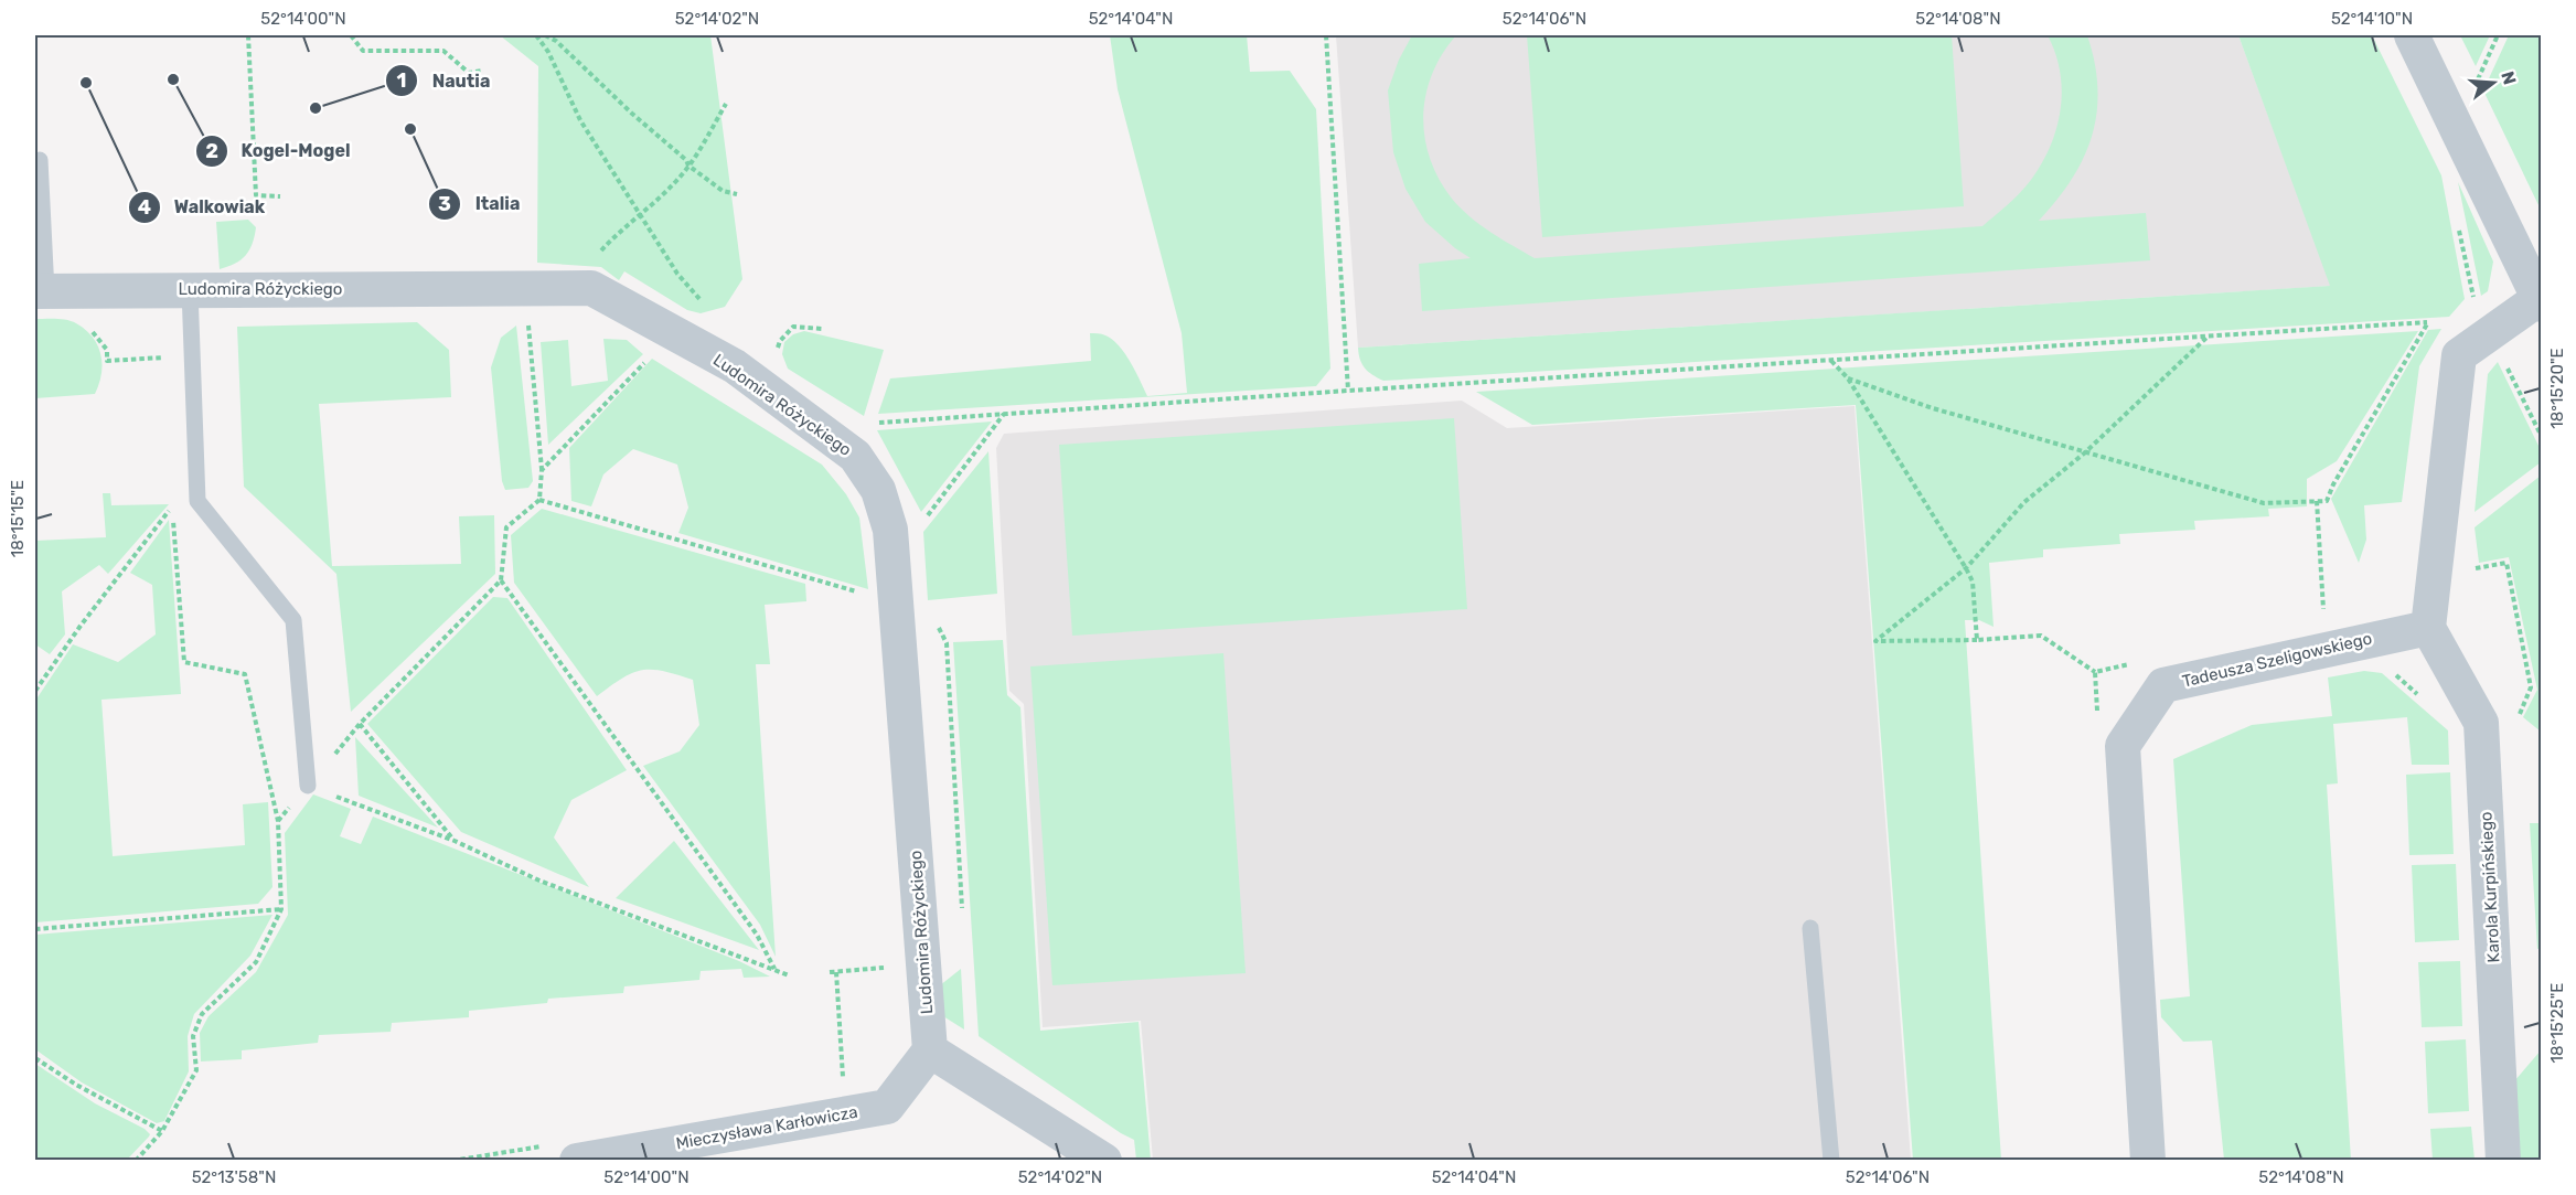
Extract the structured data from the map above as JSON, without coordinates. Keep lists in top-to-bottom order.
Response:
{
  "streets": {
    "street": [
      "Ludomira Różyckiego",
      "Tadeusza Szeligowskiego",
      "Karola Kurpińskiego",
      "Mieczysława Karłowicza"
    ]
  },
  "crossings": [
    ["Ludomira Różyckiego", "Mieczysława Karłowicza"],
    ["Tadeusza Szeligowskiego", "Karola Kurpińskiego"]
  ],
  "places": [
    "Kogel-Mogel",
    "Walkowiak",
    "Nautia",
    "Italia"
  ],
  "north": "right",
  "coordinates": [
    "52°14'00\"N",
    "52°14'02\"N",
    "52°14'04\"N",
    "52°14'06\"N",
    "52°14'08\"N",
    "52°14'10\"N",
    "18°15'20\"E",
    "18°15'15\"E",
    "18°15'25\"E",
    "52°13'58\"N"
  ]
}
